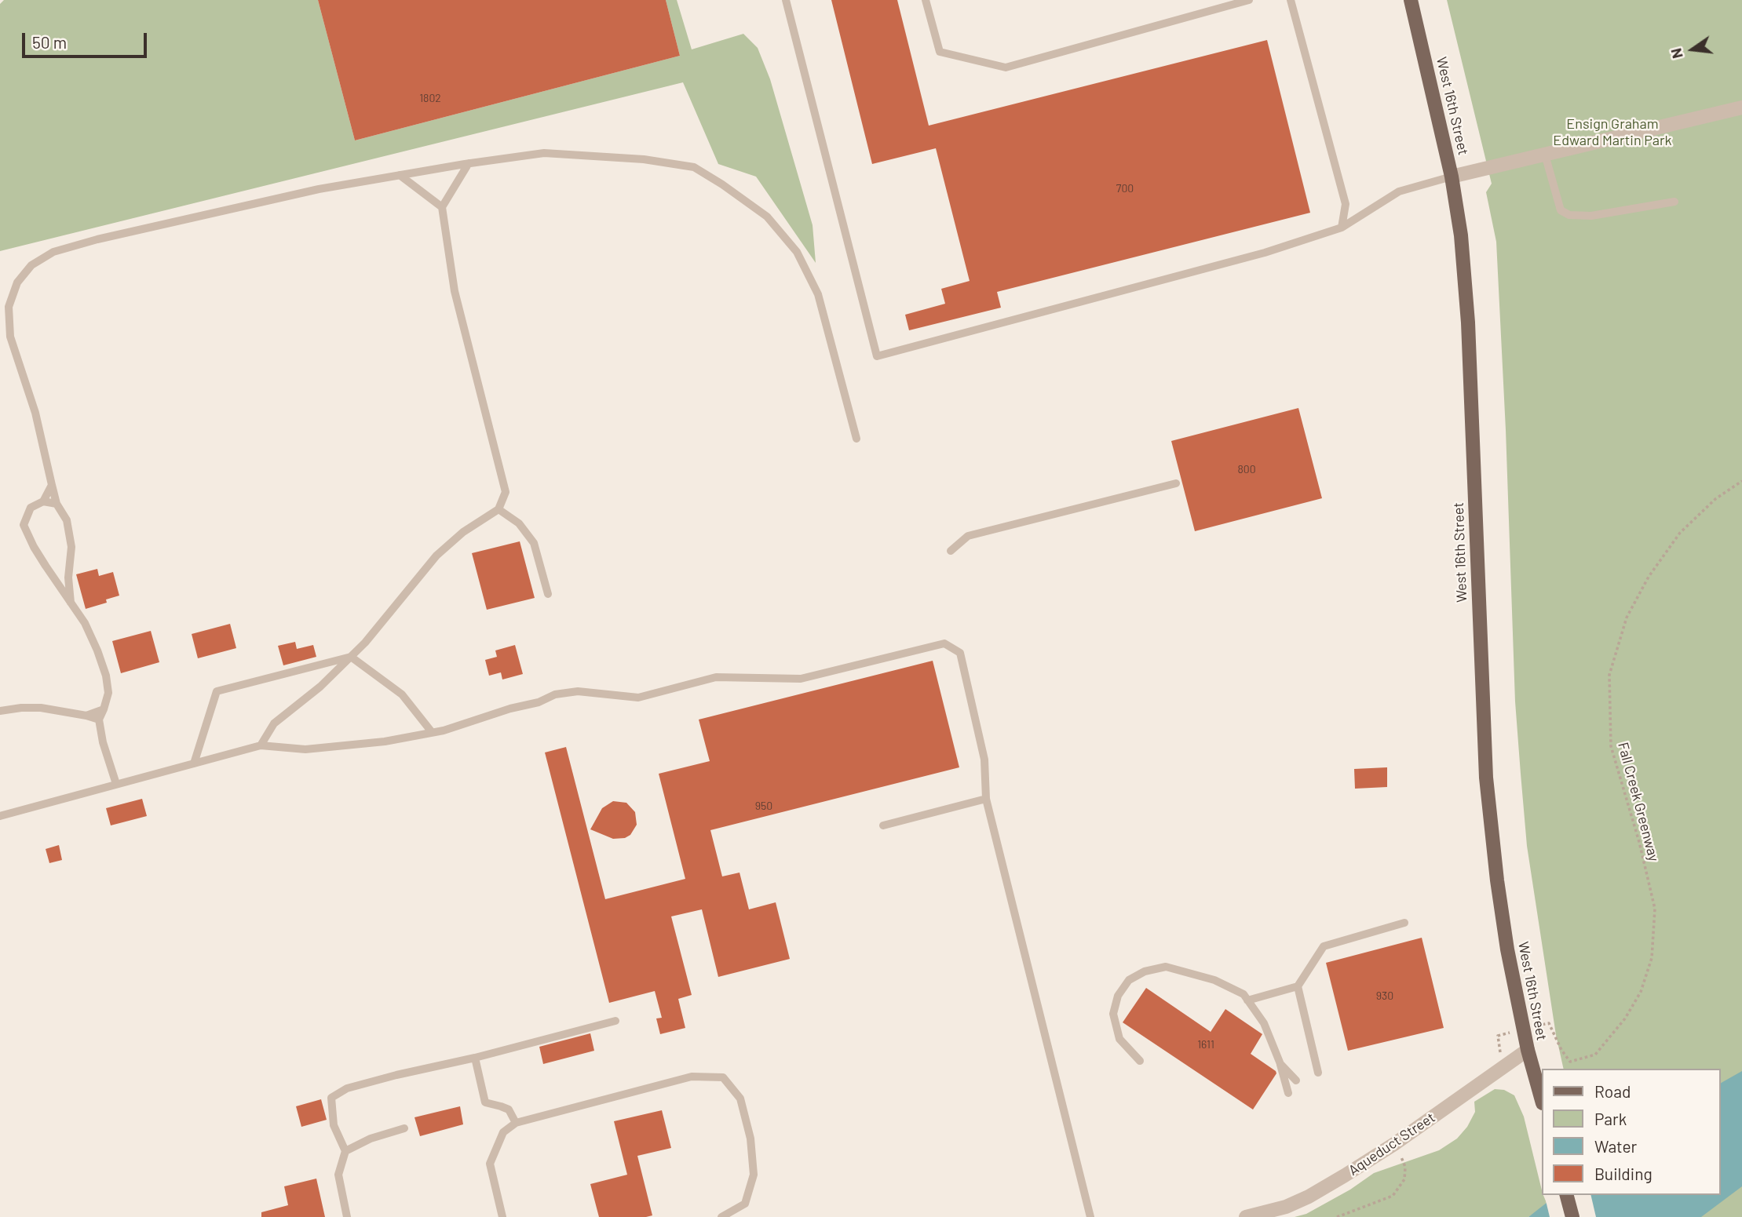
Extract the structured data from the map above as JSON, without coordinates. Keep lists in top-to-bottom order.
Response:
{
  "streets": {
    "main road": ["West 16th Street"],
    "street": ["Aqueduct Street"],
    "path": ["Fall Creek Greenway"]
  },
  "crossings": [
    ["West 16th Street", "Aqueduct Street"]
  ],
  "parks": ["Ensign Graham Edward Martin Park"],
  "house_numbers": [
    "1802",
    "700",
    "800",
    "950",
    "930",
    "1611"
  ],
  "legend": [
    "Road",
    "Park",
    "Water",
    "Building"
  ],
  "scale_bar": "50 m",
  "north": "left"
}
